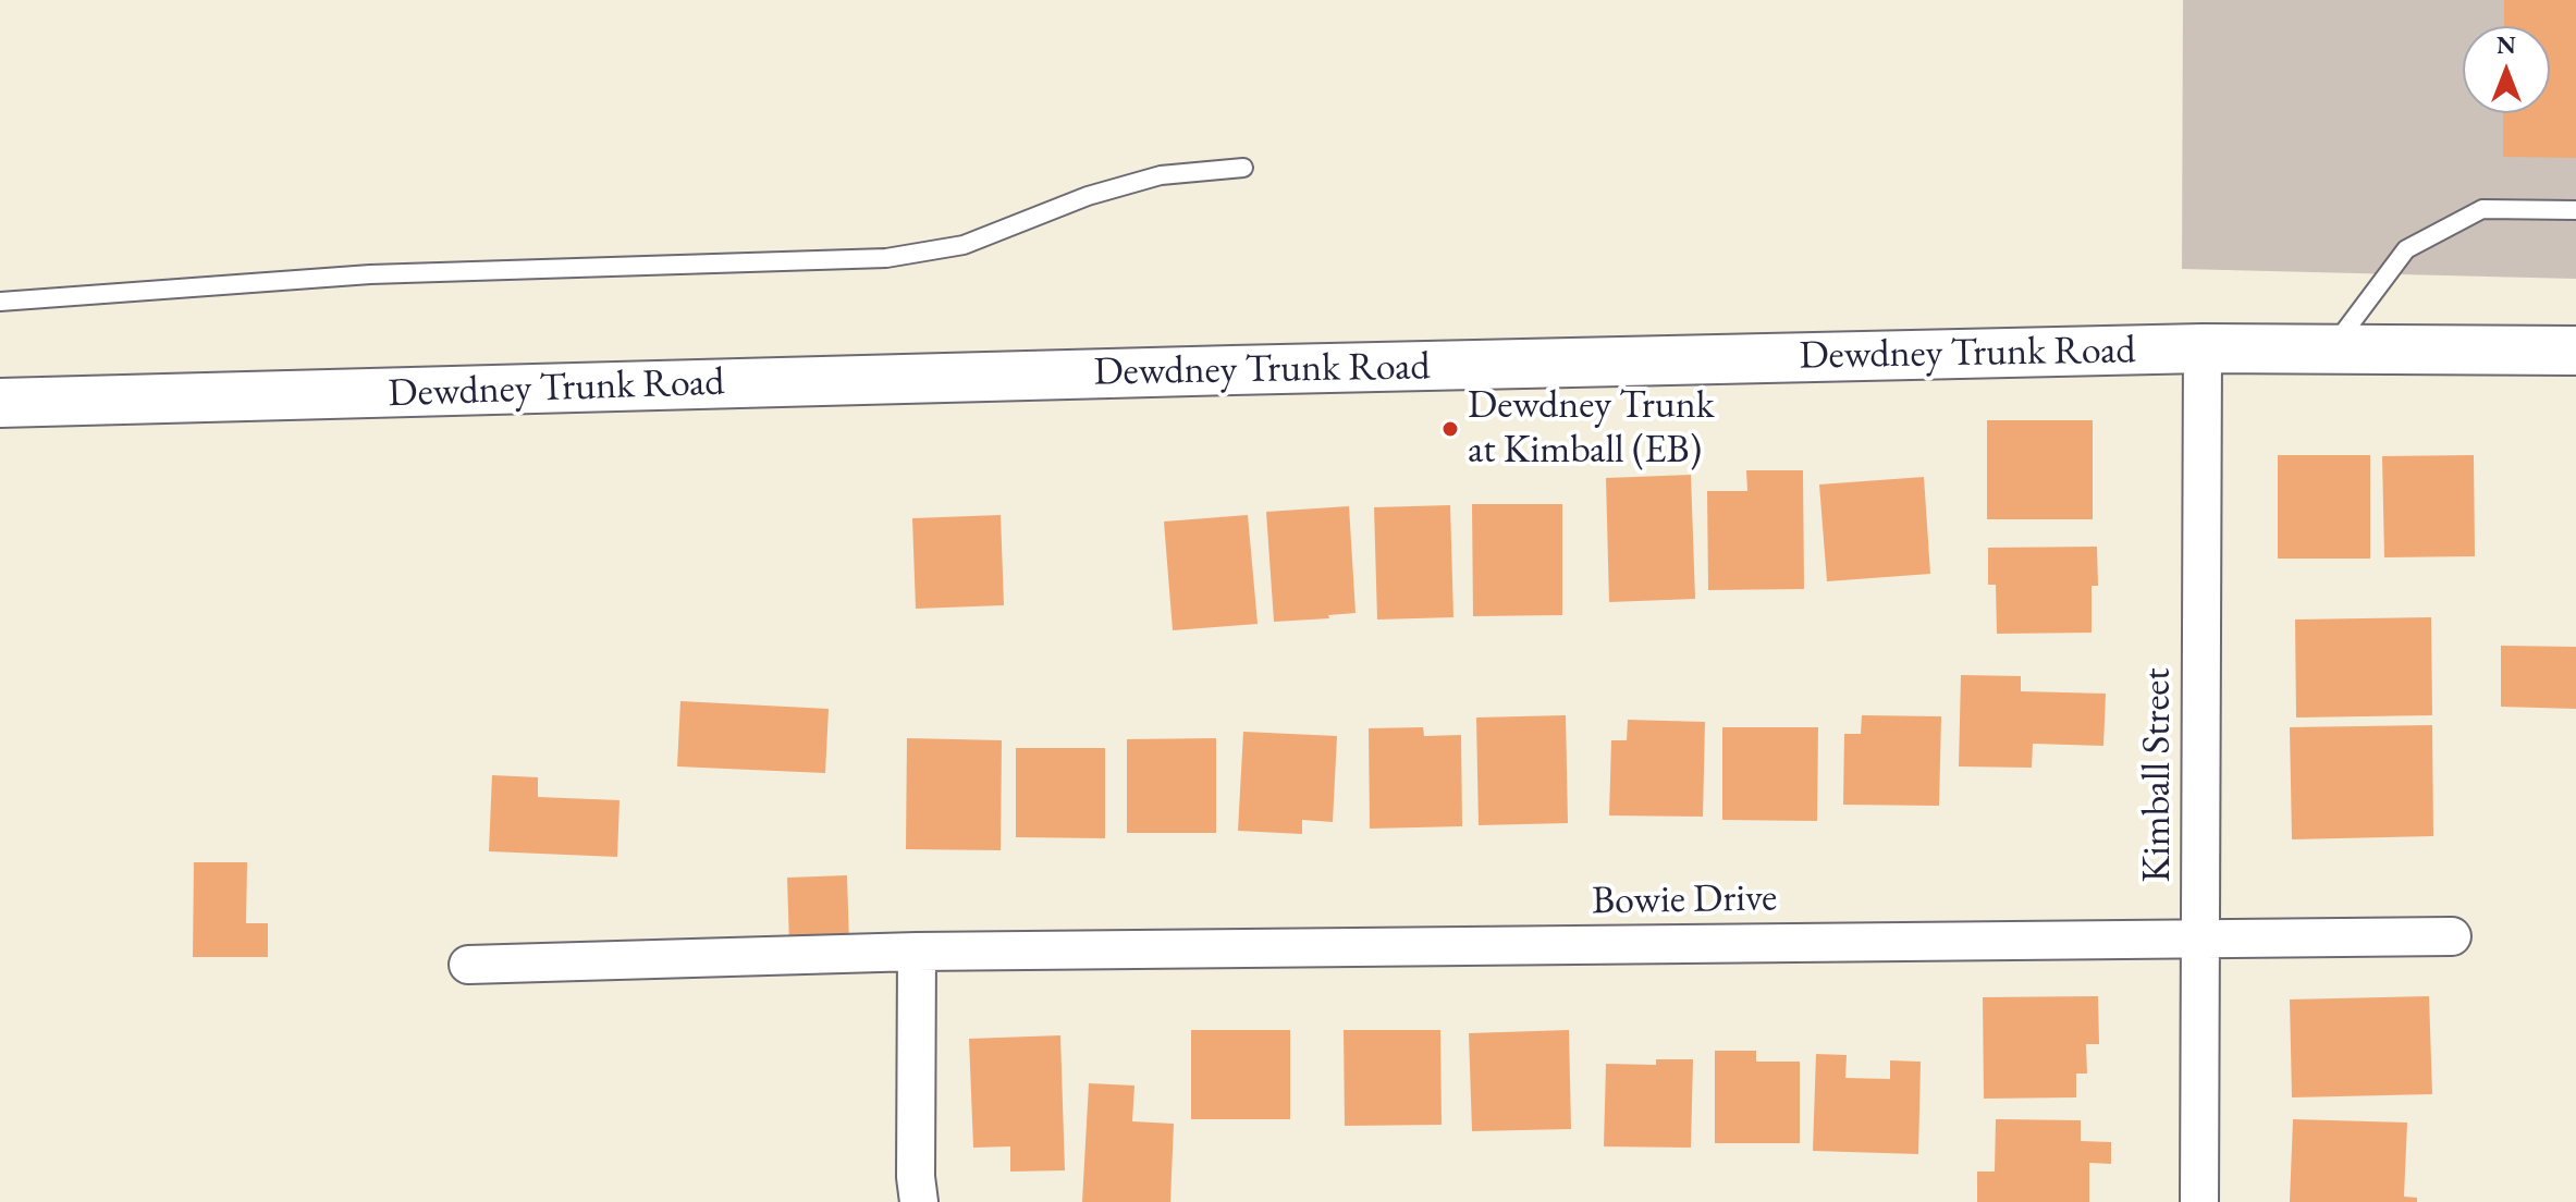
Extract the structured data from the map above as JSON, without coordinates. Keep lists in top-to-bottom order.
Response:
{
  "streets": {
    "main road": ["Dewdney Trunk Road"],
    "street": ["Kimball Street", "Bowie Drive"]
  },
  "crossings": [
    ["Dewdney Trunk Road", "Kimball Street"],
    ["Kimball Street", "Bowie Drive"]
  ],
  "places": ["Dewdney Trunk at Kimball (EB)"],
  "north": "top"
}
